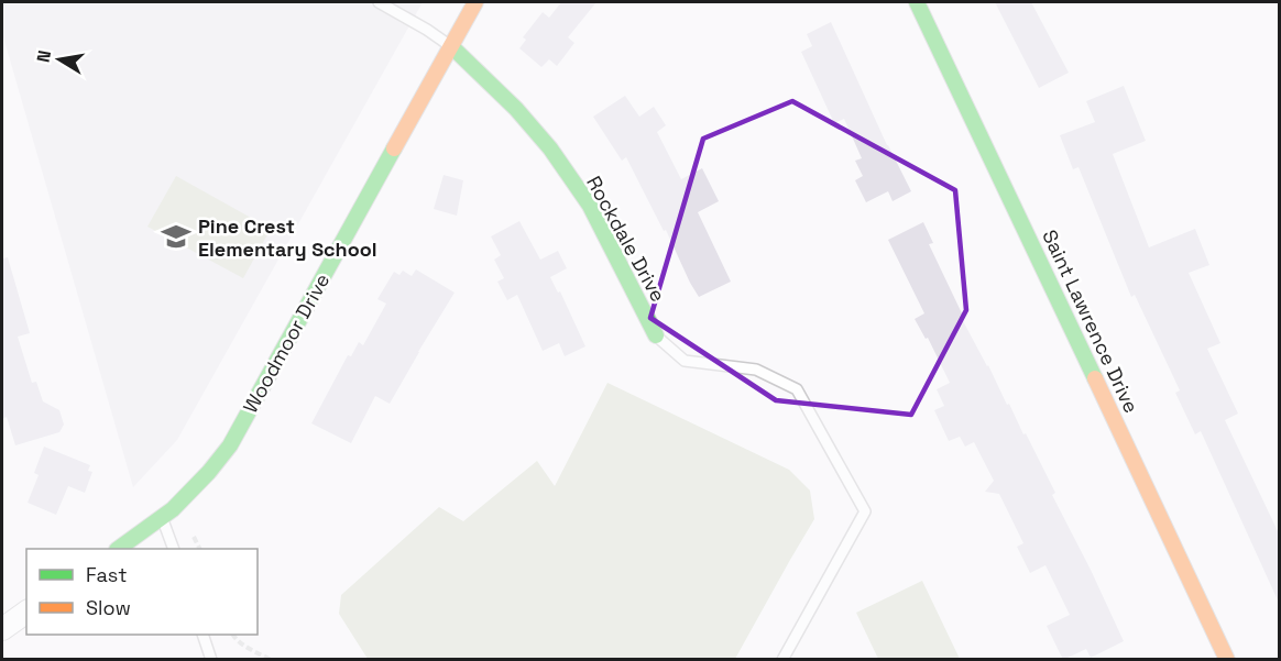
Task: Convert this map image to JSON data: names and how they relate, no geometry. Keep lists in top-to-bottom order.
{
  "streets": {
    "street": ["Rockdale Drive", "Saint Lawrence Drive", "Woodmoor Drive"]
  },
  "crossings": [
    ["Rockdale Drive", "Woodmoor Drive"]
  ],
  "places": {
    "school or university": ["Pine Crest Elementary School"]
  },
  "legend": ["Fast", "Slow"],
  "north": "left"
}
